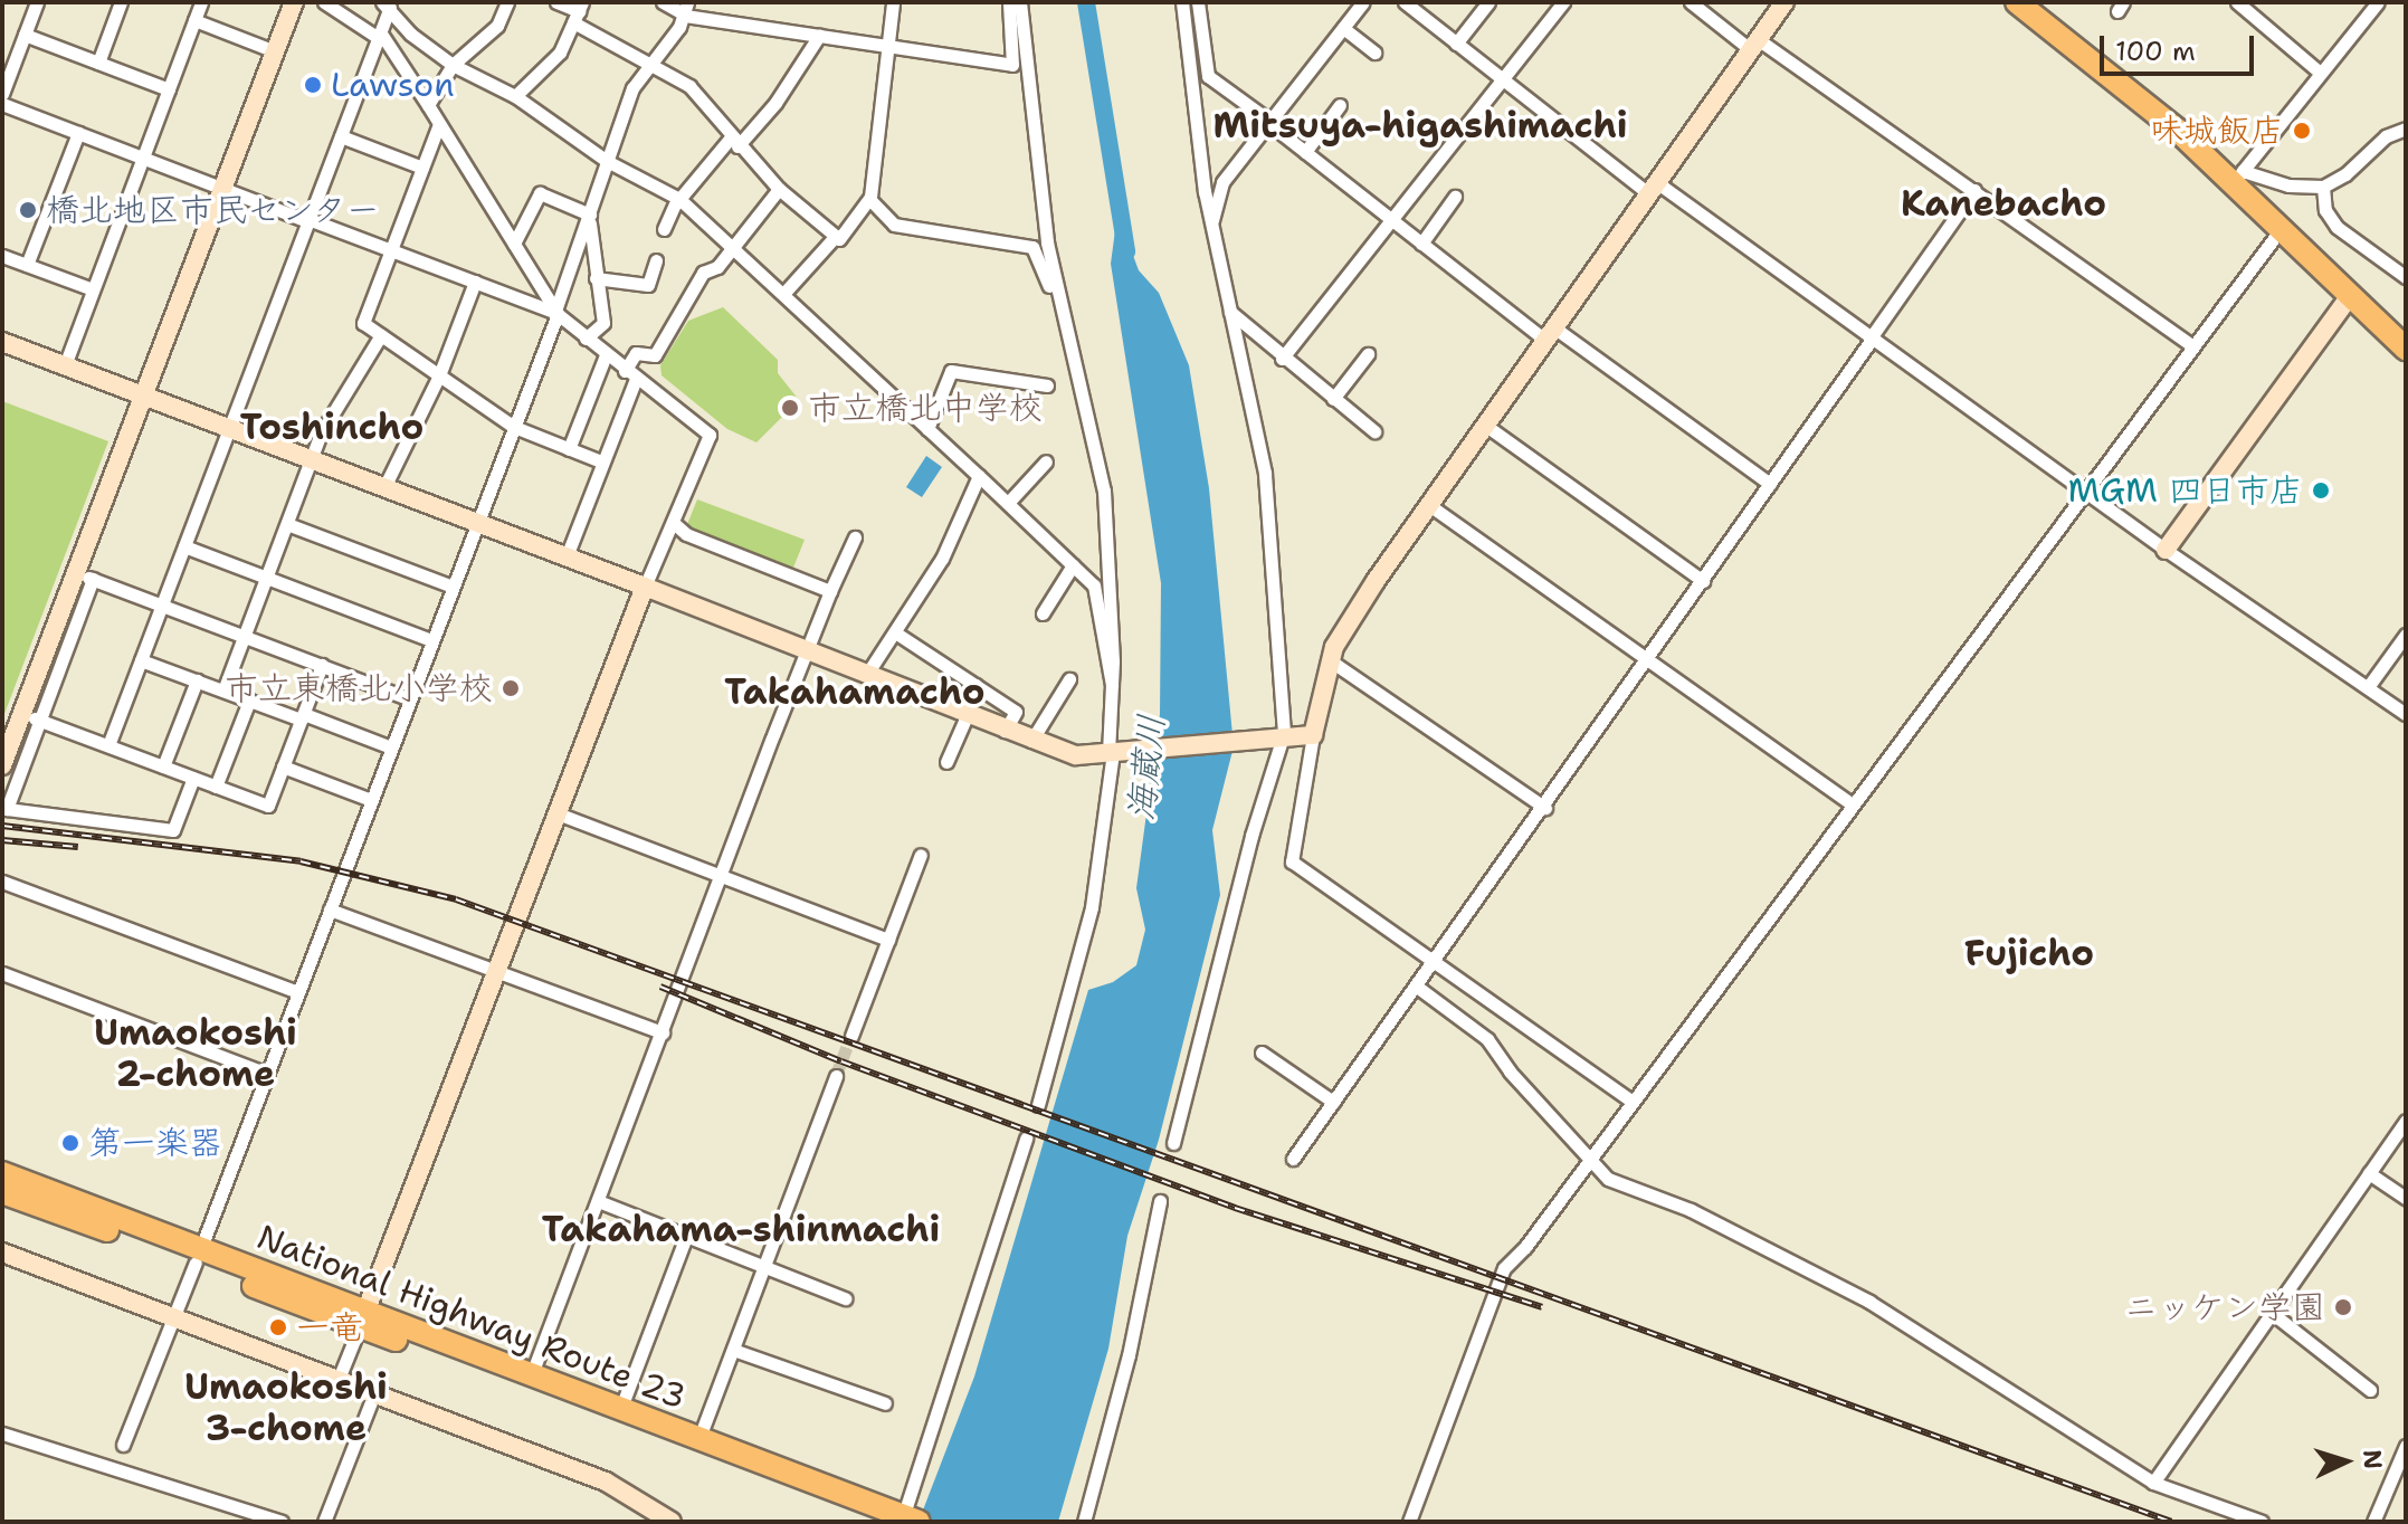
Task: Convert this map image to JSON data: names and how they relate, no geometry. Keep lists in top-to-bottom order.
{
  "streets": {
    "highway": ["National Highway Route 23"]
  },
  "districts": [
    "Mitsuya-higashimachi",
    "Kanebacho",
    "Toshincho",
    "Takahamacho",
    "Fujicho",
    "Umaokoshi 2-chome",
    "Takahama-shinmachi",
    "Umaokoshi 3-chome"
  ],
  "water": ["海蔵川"],
  "places": [
    "Lawson",
    "味城飯店",
    "橋北地区市民センター",
    "市立橋北中学校",
    "MGM 四日市店",
    "市立東橋北小学校",
    "第一楽器",
    "ニッケン学園",
    "一竜"
  ],
  "scale_bar": "100 m",
  "north": "right"
}
